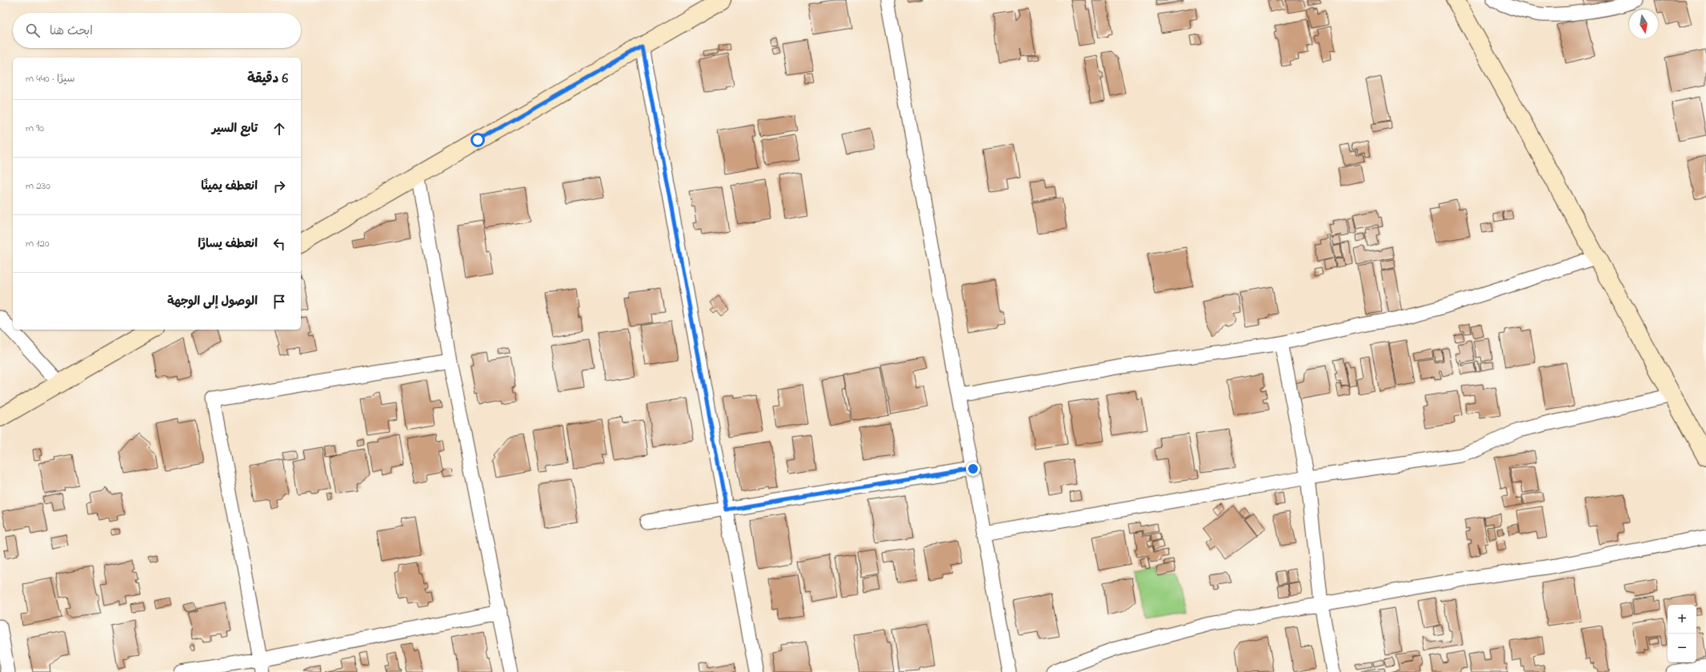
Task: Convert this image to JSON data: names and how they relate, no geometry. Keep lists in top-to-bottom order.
{
  "north": "bottom",
  "page": {
    "search": "ابحث هنا",
    "heading": ["6 دقيقة", "سيرًا · 440 m"],
    "list": [
      ["تابع السير", "90 m"],
      ["انعطف يمينًا", "230 m"],
      ["انعطف يسارًا", "120 m"],
      "الوصول إلى الوجهة"
    ],
    "map_buttons": ["+", "−"]
  }
}
